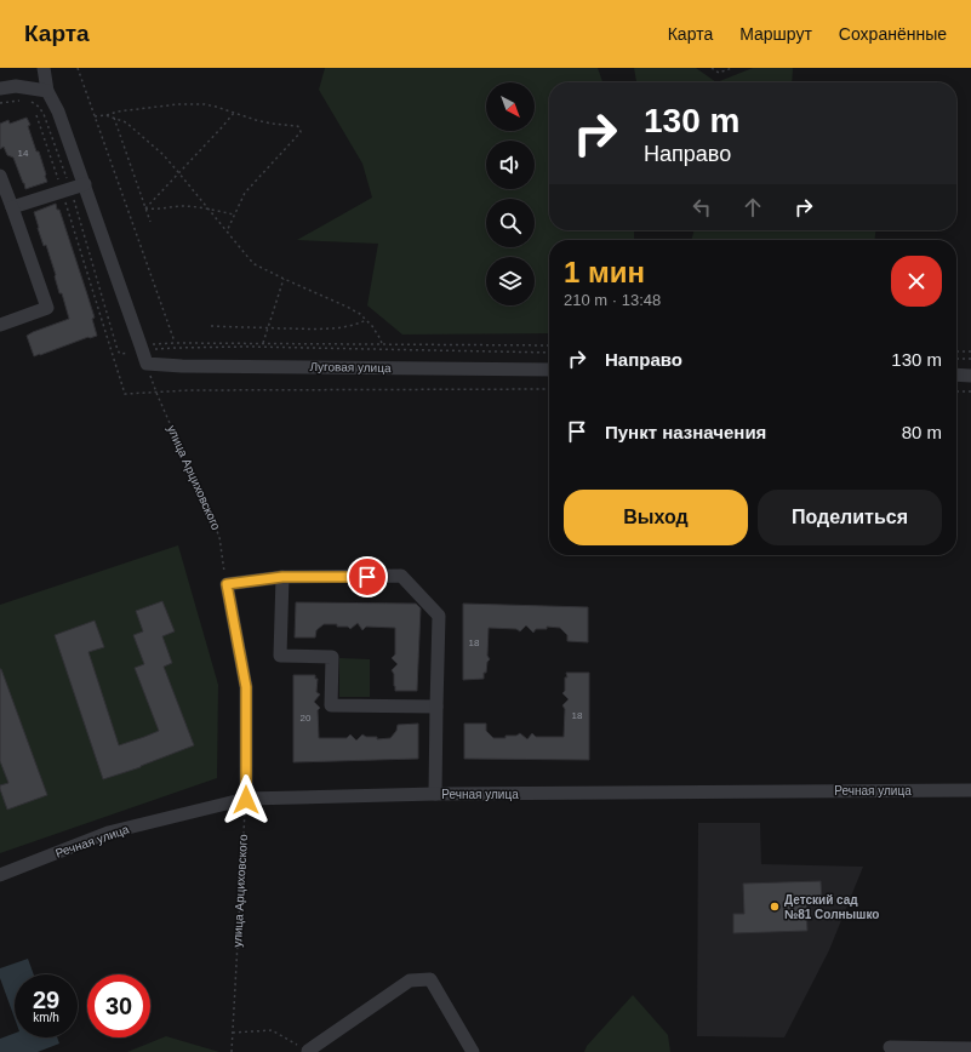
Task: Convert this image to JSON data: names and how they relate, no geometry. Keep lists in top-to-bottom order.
{
  "streets": {
    "street": ["Луговая улица", "Речная улица"],
    "path": ["улица Арциховского"]
  },
  "crossings": [
    ["Луговая улица", "улица Арциховского"],
    ["улица Арциховского", "Речная улица"]
  ],
  "places": ["Детский сад №81 Солнышко"],
  "house_numbers": [
    "14",
    "18",
    "18",
    "20"
  ],
  "north": "bottom right",
  "page": {
    "header": "Карта",
    "nav": ["Карта", "Маршрут", "Сохранённые"],
    "turn": ["130 m", "Направо"],
    "heading": ["1 мин", "210 m · 13:48"],
    "list": [
      {
        "name": "Направо",
        "value": "130 m"
      },
      {
        "name": "Пункт назначения",
        "value": "80 m"
      }
    ],
    "buttons": ["Выход", "Поделиться"],
    "speed": "29 km/h",
    "limit": "30"
  }
}
